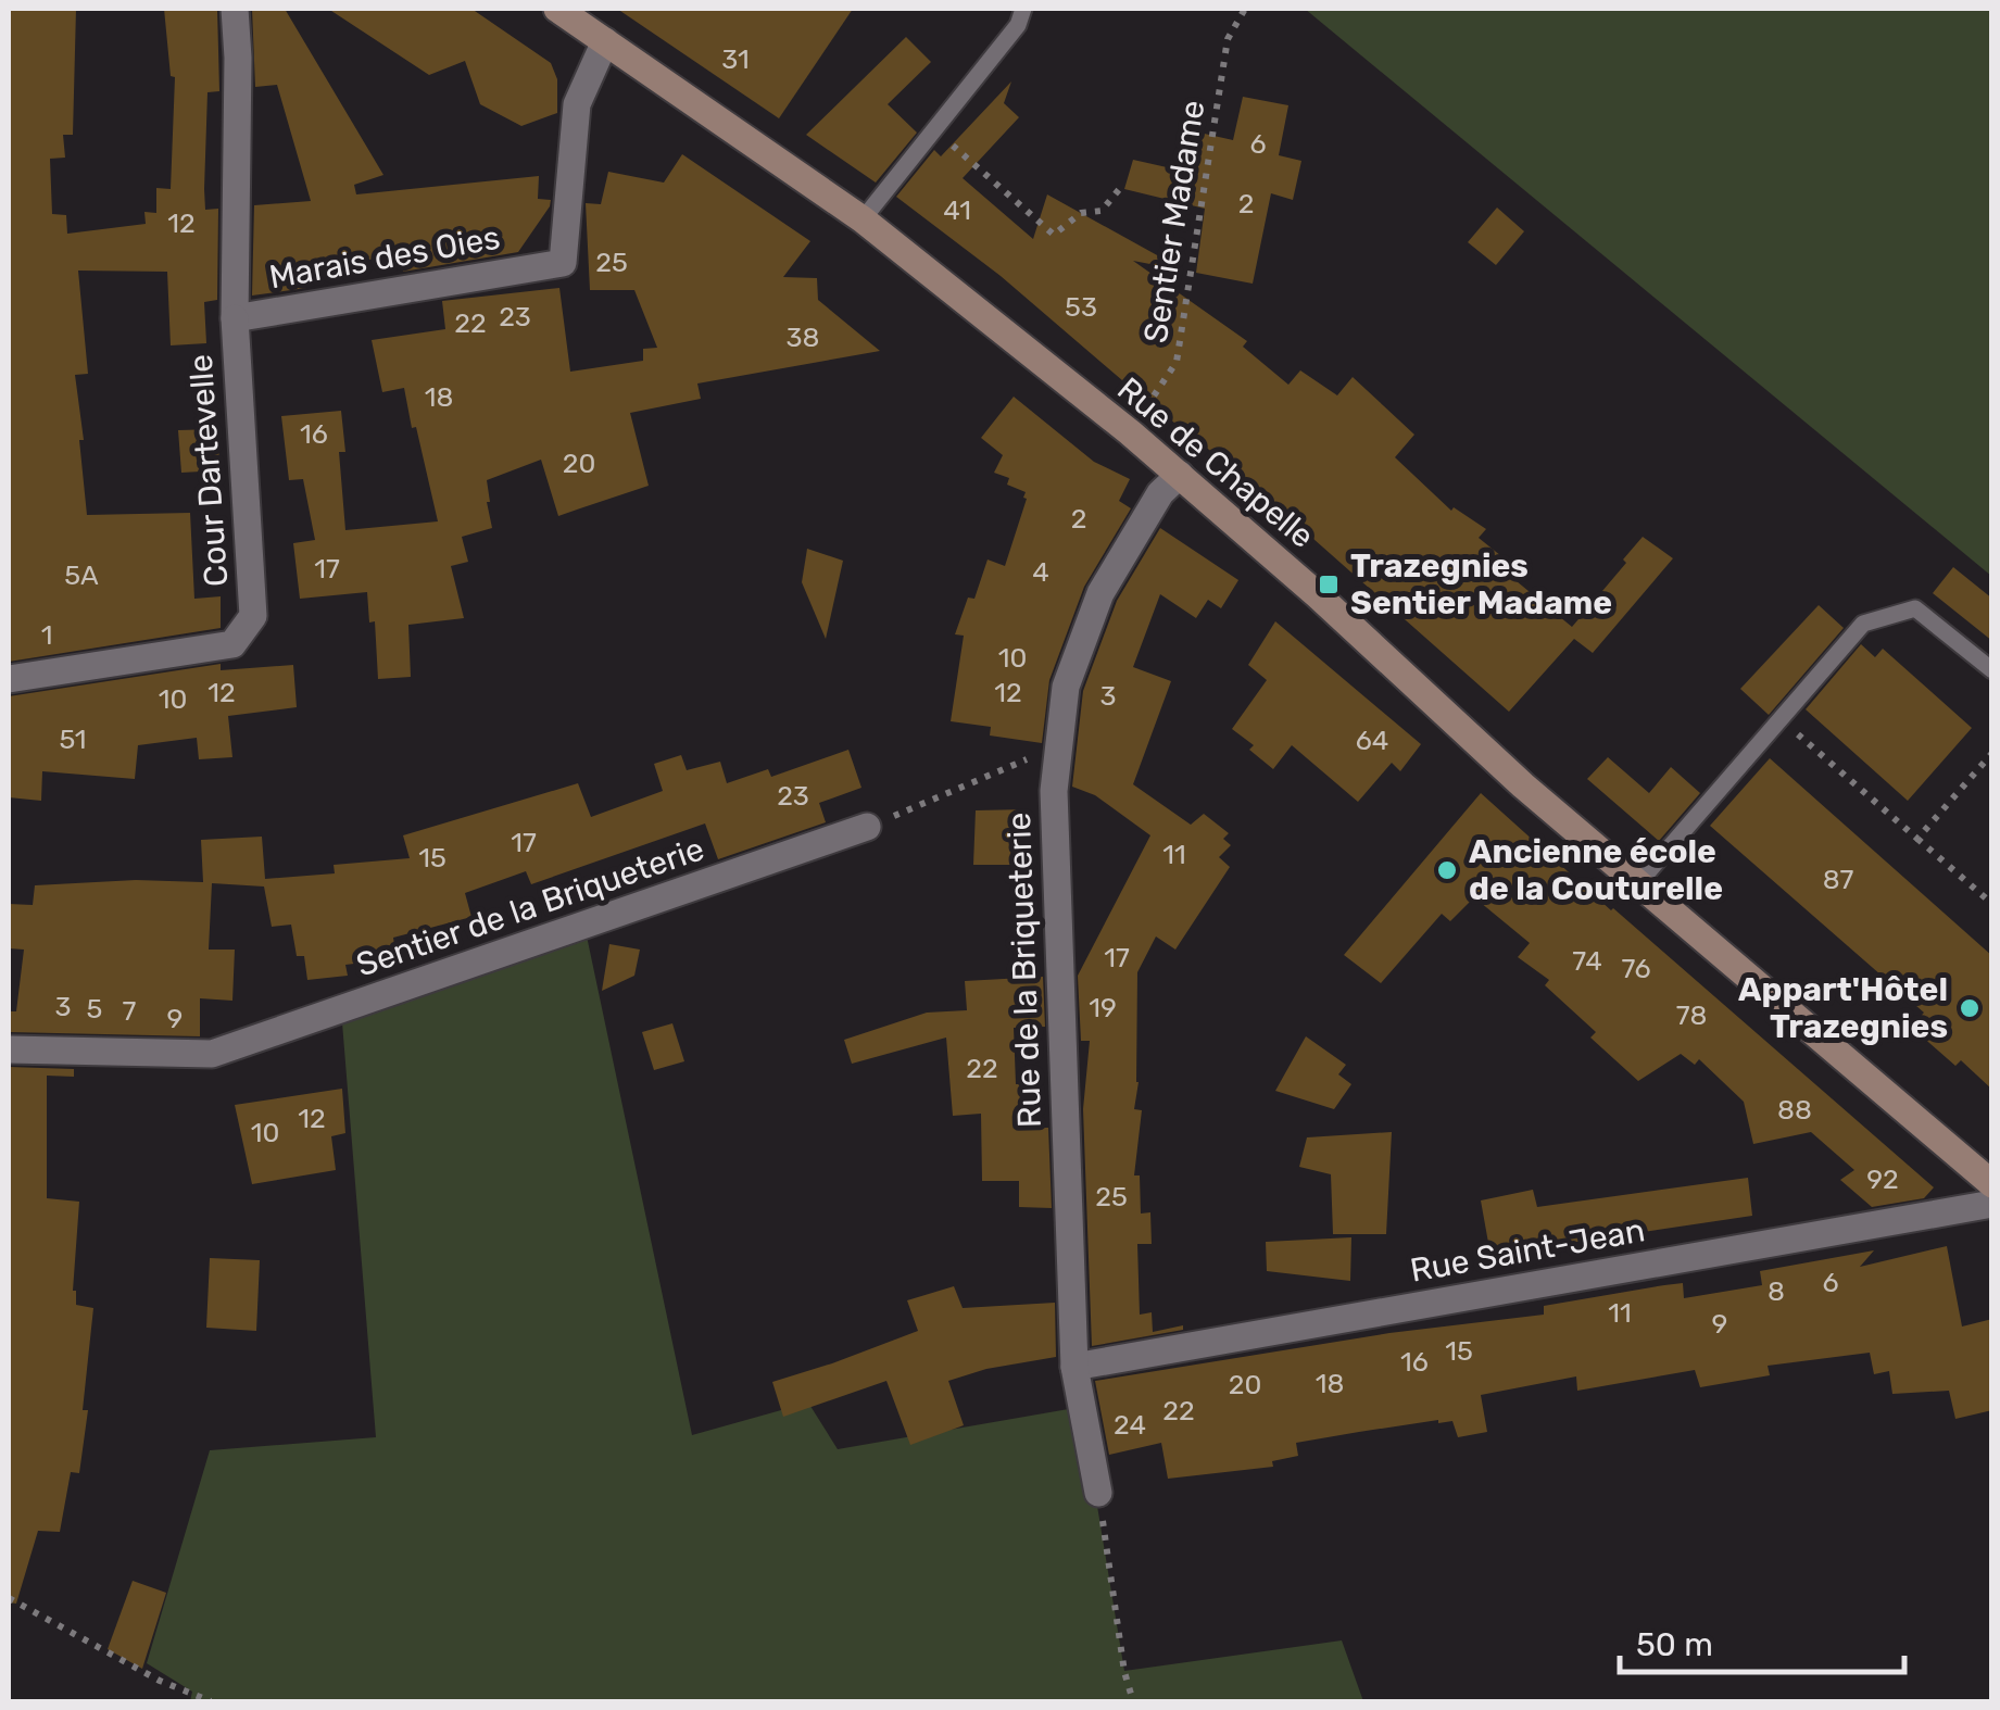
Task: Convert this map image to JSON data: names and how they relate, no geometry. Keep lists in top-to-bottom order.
{
  "streets": {
    "main road": ["Rue de Chapelle"],
    "street": [
      "Marais des Oies",
      "Cour Dartevelle",
      "Sentier de la Briqueterie",
      "Rue de la Briqueterie",
      "Rue Saint-Jean"
    ],
    "path": ["Sentier Madame"]
  },
  "crossings": [
    ["Sentier Madame", "Rue de Chapelle"],
    ["Marais des Oies", "Rue de Chapelle"],
    ["Marais des Oies", "Cour Dartevelle"],
    ["Rue de Chapelle", "Rue de la Briqueterie"],
    ["Rue de la Briqueterie", "Rue Saint-Jean"]
  ],
  "places": {
    "transit": ["Trazegnies Sentier Madame"],
    "other": ["Ancienne école de la Couturelle", "Appart'Hôtel Trazegnies"]
  },
  "house_numbers": [
    "31",
    "6",
    "2",
    "41",
    "12",
    "25",
    "53",
    "23",
    "22",
    "38",
    "18",
    "16",
    "20",
    "2",
    "17",
    "4",
    "5A",
    "1",
    "10",
    "12",
    "12",
    "3",
    "10",
    "51",
    "64",
    "23",
    "17",
    "11",
    "15",
    "87",
    "17",
    "74",
    "76",
    "3",
    "19",
    "5",
    "7",
    "78",
    "9",
    "22",
    "88",
    "12",
    "10",
    "92",
    "25",
    "6",
    "8",
    "11",
    "9",
    "15",
    "16",
    "18",
    "20",
    "22",
    "24"
  ],
  "scale_bar": "50 m"
}
